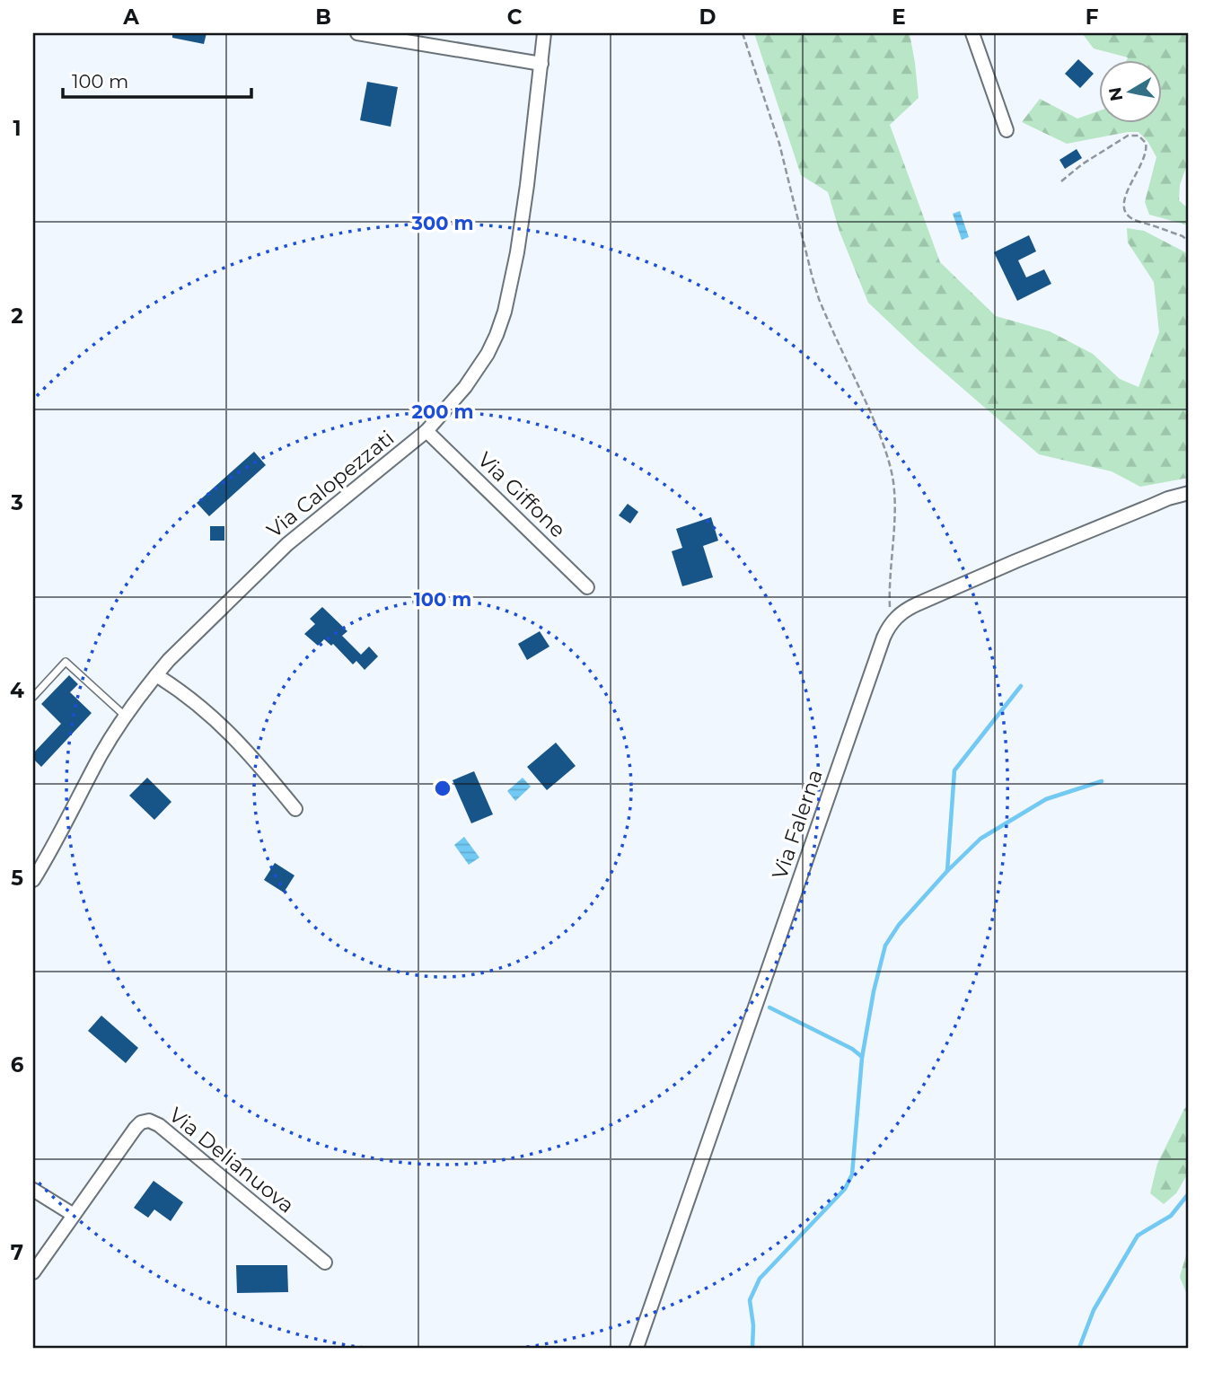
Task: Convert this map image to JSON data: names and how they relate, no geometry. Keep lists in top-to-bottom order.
{
  "streets": {
    "street": [
      "Via Calopezzati",
      "Via Giffone",
      "Via Falerna",
      "Via Delianuova"
    ]
  },
  "crossings": [
    ["Via Calopezzati", "Via Giffone"]
  ],
  "scale_bar": "100 m",
  "north": "left",
  "grid": {
    "columns": [
      "A",
      "B",
      "C",
      "D",
      "E",
      "F"
    ],
    "rows": [
      "1",
      "2",
      "3",
      "4",
      "5",
      "6",
      "7"
    ]
  },
  "rings": ["300 m", "200 m", "100 m"]
}
